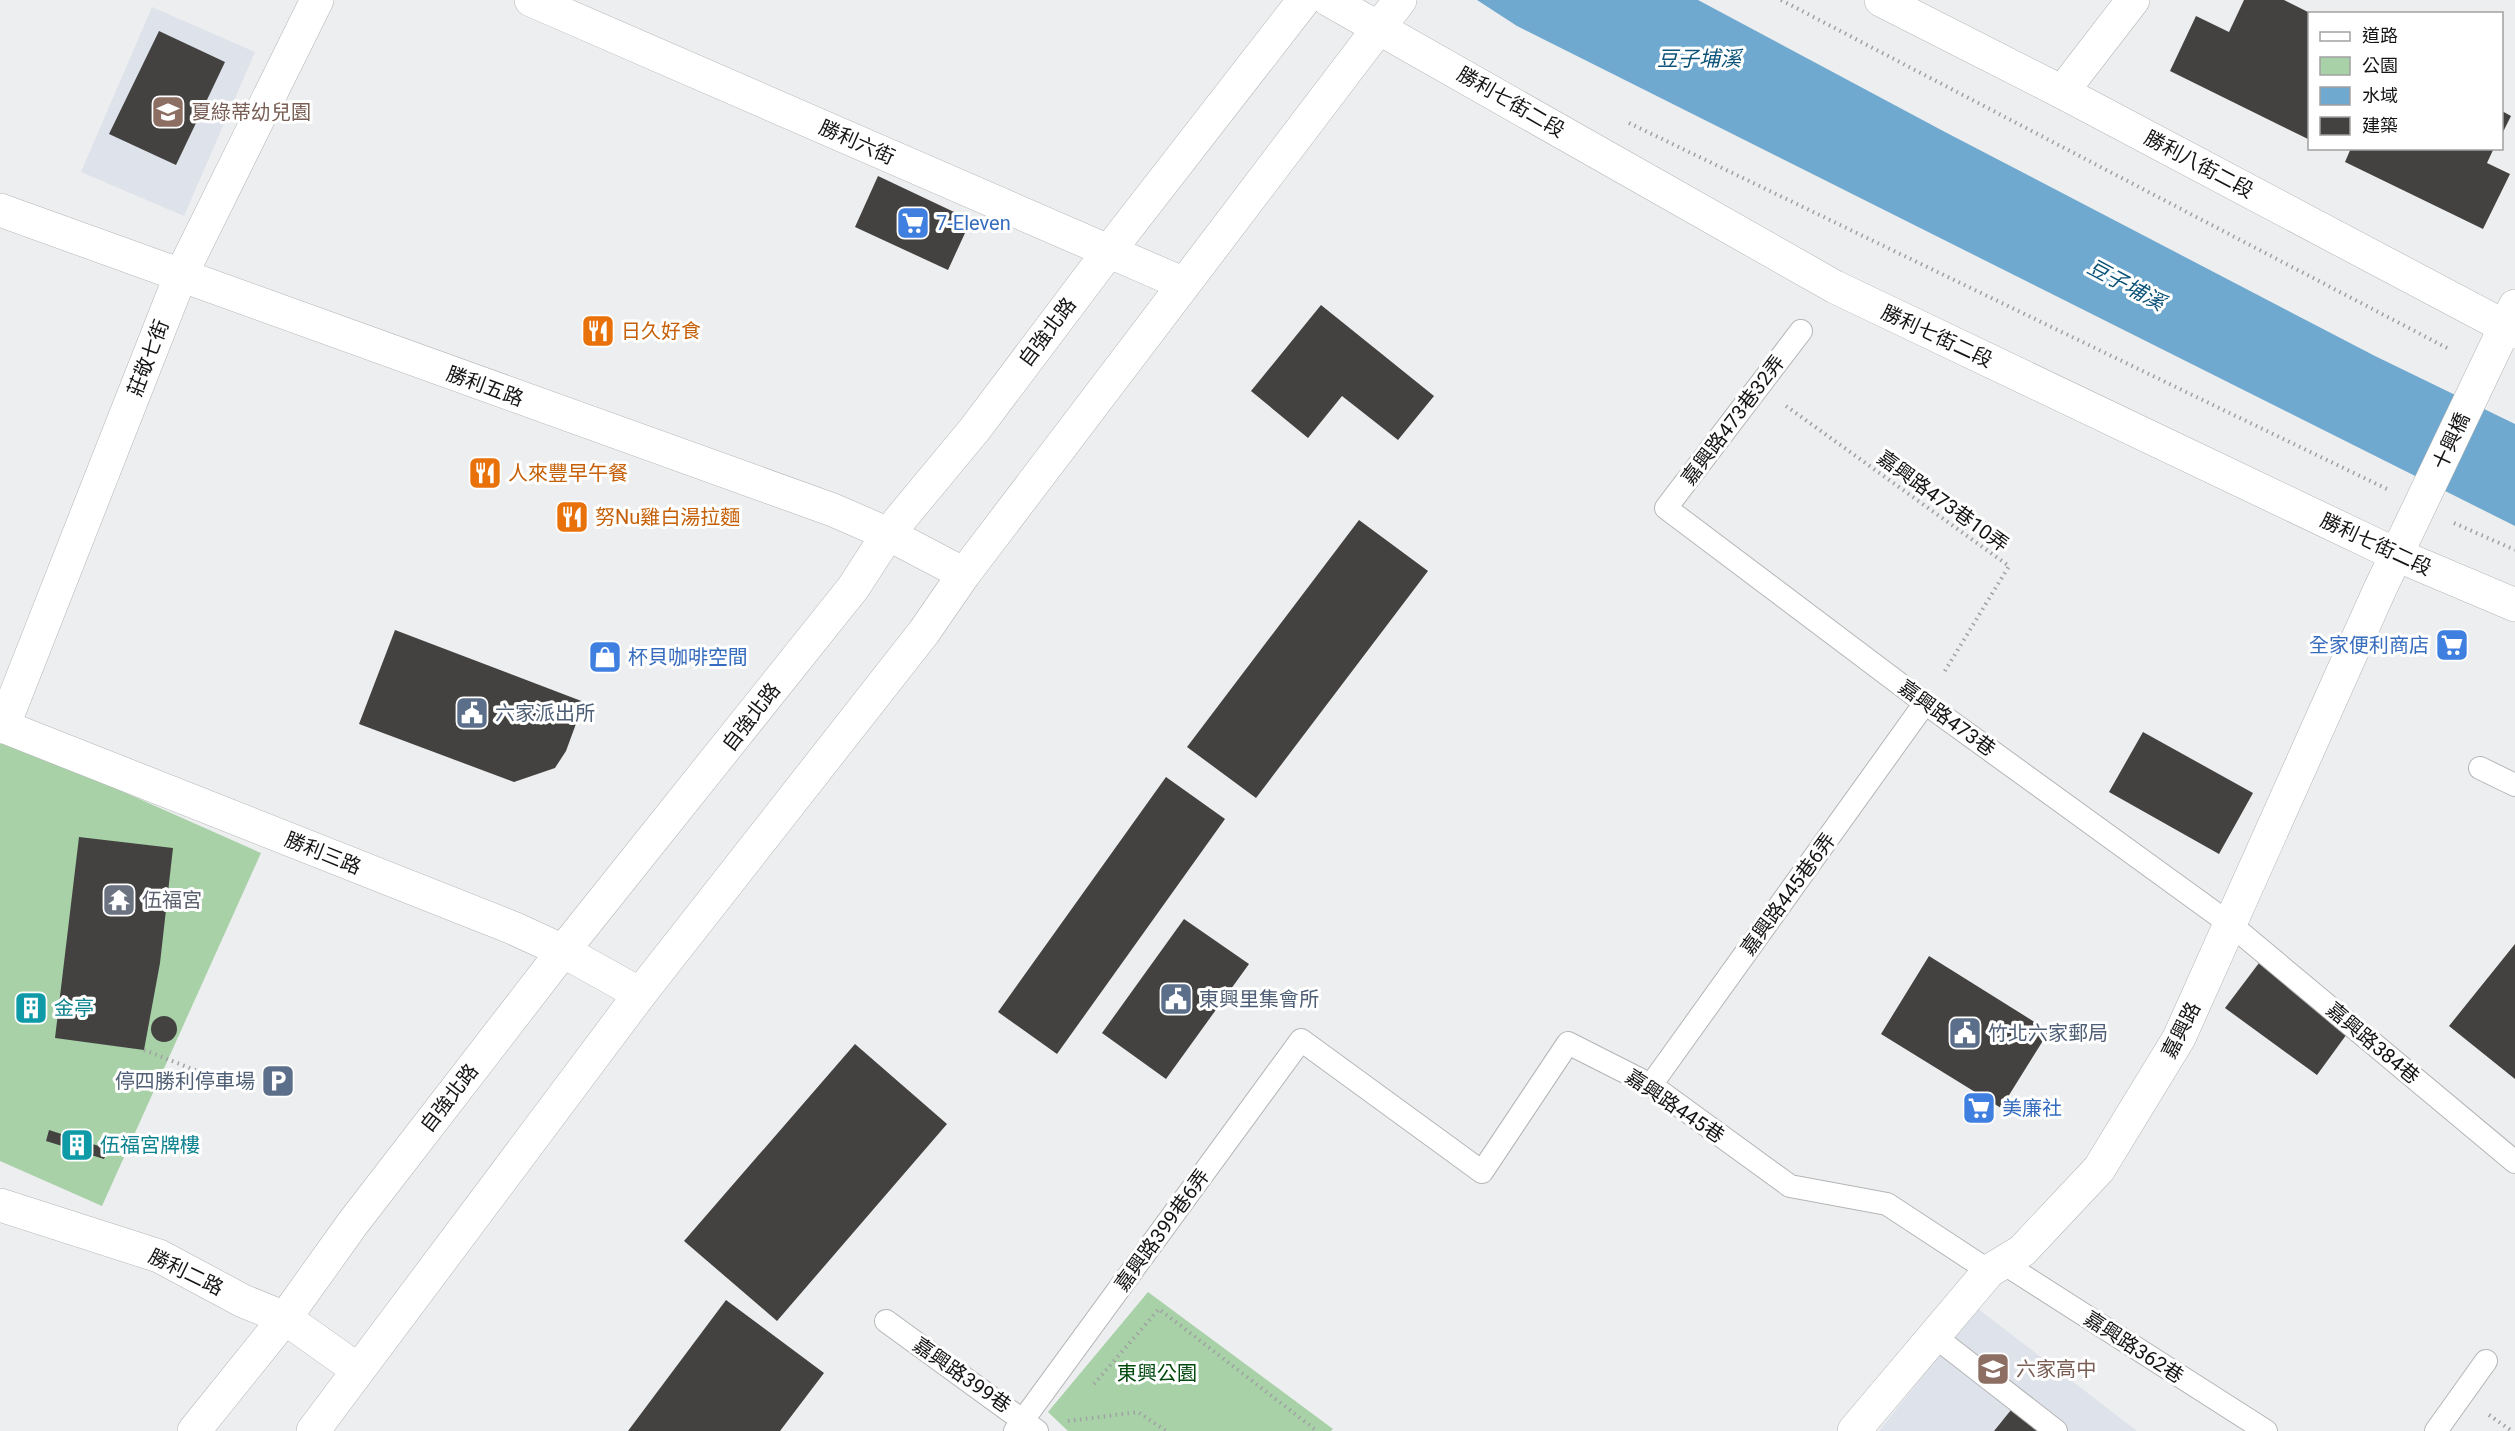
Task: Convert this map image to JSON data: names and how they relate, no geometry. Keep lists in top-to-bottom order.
{
  "streets": {
    "street": [
      "勝利七街二段",
      "勝利六街",
      "勝利八街二段",
      "自強北路",
      "莊敬七街",
      "勝利五路",
      "十興橋",
      "勝利三路",
      "嘉興路",
      "勝利二路"
    ],
    "lane": [
      "嘉興路473巷32弄",
      "嘉興路473巷",
      "嘉興路445巷6弄",
      "嘉興路384巷",
      "嘉興路445巷",
      "嘉興路399巷6弄",
      "嘉興路362巷",
      "嘉興路399巷"
    ],
    "path": ["嘉興路473巷10弄"]
  },
  "crossings": [
    ["勝利七街二段", "十興橋"],
    ["勝利七街二段", "嘉興路"],
    ["勝利六街", "自強北路"],
    ["勝利八街二段", "十興橋"],
    ["自強北路", "勝利五路"],
    ["自強北路", "勝利三路"],
    ["自強北路", "勝利二路"],
    ["莊敬七街", "勝利五路"],
    ["莊敬七街", "勝利三路"],
    ["嘉興路473巷32弄", "嘉興路473巷10弄"],
    ["嘉興路473巷32弄", "嘉興路473巷"],
    ["十興橋", "嘉興路"],
    ["嘉興路473巷10弄", "嘉興路473巷"],
    ["嘉興路473巷10弄", "嘉興路445巷6弄"],
    ["嘉興路473巷", "嘉興路445巷6弄"],
    ["嘉興路473巷", "嘉興路"],
    ["嘉興路473巷", "嘉興路384巷"],
    ["嘉興路445巷6弄", "嘉興路445巷"],
    ["嘉興路", "嘉興路384巷"],
    ["嘉興路", "嘉興路445巷"],
    ["嘉興路", "嘉興路362巷"],
    ["嘉興路445巷", "嘉興路399巷6弄"],
    ["嘉興路445巷", "嘉興路362巷"],
    ["嘉興路399巷6弄", "嘉興路399巷"]
  ],
  "water": ["豆子埔溪"],
  "parks": ["東興公園"],
  "places": {
    "school or university": ["夏綠蒂幼兒園", "六家高中"],
    "supermarket": ["7-Eleven", "全家便利商店", "美廉社"],
    "restaurant": ["日久好食", "人來豐早午餐", "努Nu雞白湯拉麵"],
    "shop": ["杯貝咖啡空間"],
    "public building": ["六家派出所", "東興里集會所", "竹北六家郵局"],
    "temple": ["伍福宮"],
    "building": ["金亭", "伍福宮牌樓"],
    "parking": ["停四勝利停車場"]
  },
  "legend": [
    "道路",
    "公園",
    "水域",
    "建築"
  ]
}
